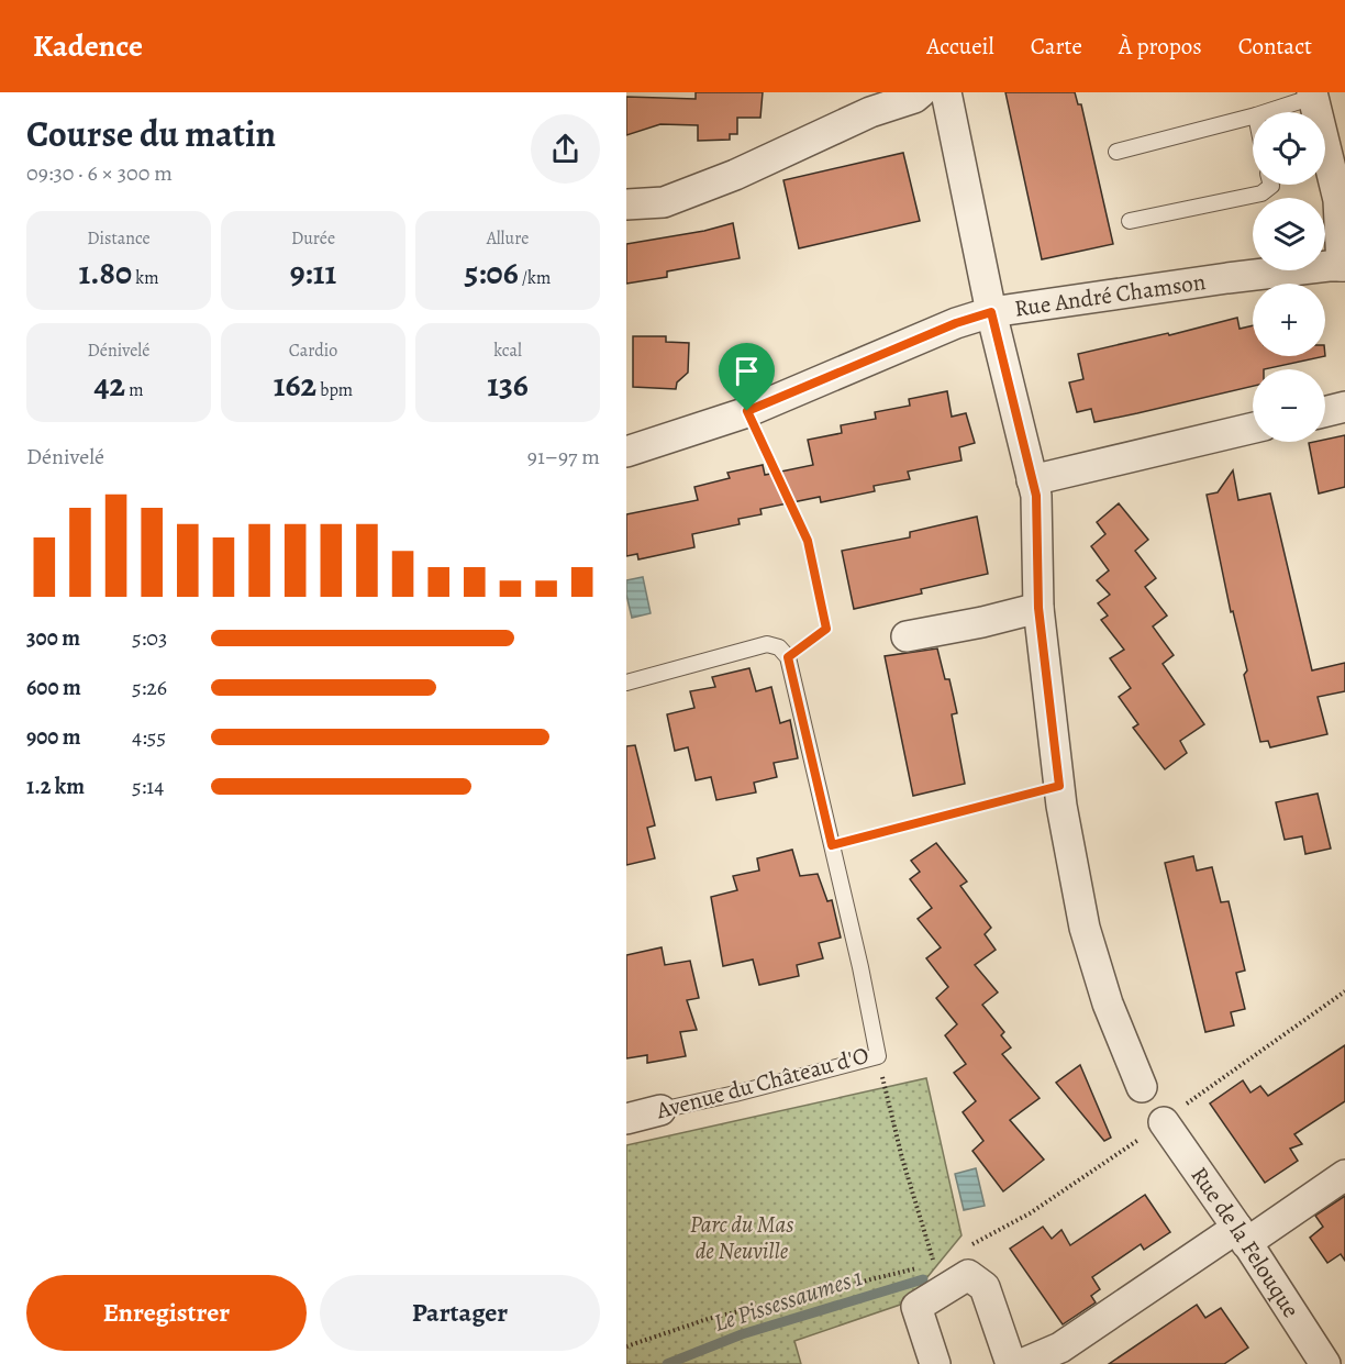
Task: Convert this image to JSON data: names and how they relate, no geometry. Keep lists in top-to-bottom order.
{
  "streets": {
    "street": ["Rue André Chamson", "Avenue du Château d'O", "Rue de la Felouque"]
  },
  "water": ["Le Pissessaumes 1"],
  "parks": ["Parc du Mas de Neuville"],
  "page": {
    "header": "Kadence",
    "nav": [
      "Accueil",
      "Carte",
      "À propos",
      "Contact"
    ],
    "heading": ["Course du matin", "09:30 · 6 × 300 m"],
    "map_buttons": ["+", "−"],
    "stats": [
      ["Distance", "1.80 km"],
      ["Durée", "9:11"],
      ["Allure", "5:06 /km"],
      ["Dénivelé", "42 m"],
      ["Cardio", "162 bpm"],
      ["kcal", "136"]
    ],
    "chart": ["Dénivelé", "91–97 m"],
    "list": [
      {
        "name": "300 m",
        "note": "5:03"
      },
      {
        "name": "600 m",
        "note": "5:26"
      },
      {
        "name": "900 m",
        "note": "4:55"
      },
      {
        "name": "1.2 km",
        "note": "5:14"
      }
    ],
    "buttons": ["Enregistrer", "Partager"]
  }
}
